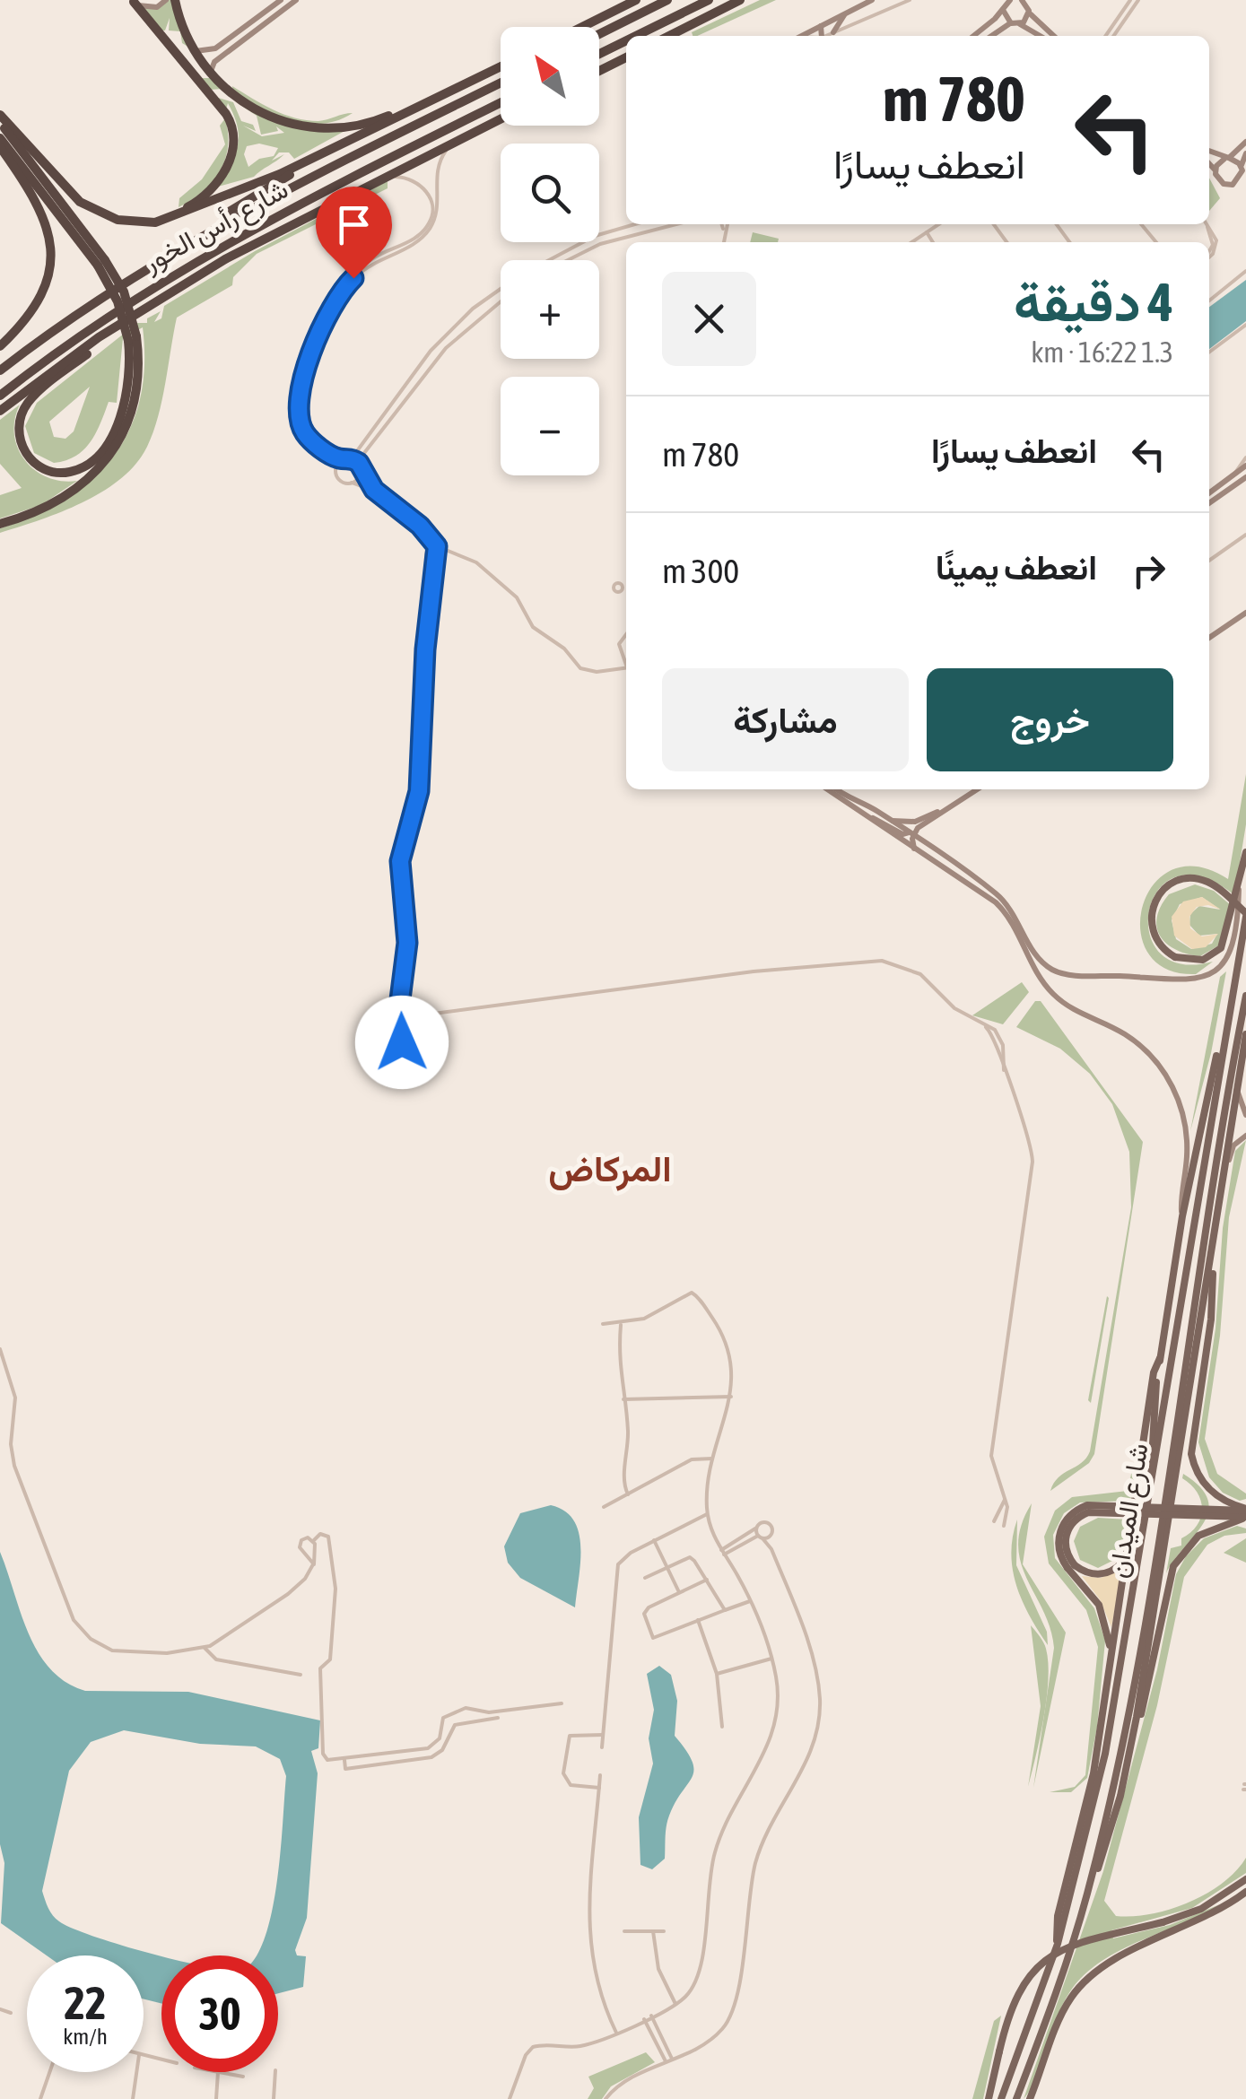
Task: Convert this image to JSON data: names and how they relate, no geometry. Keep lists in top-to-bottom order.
{
  "streets": {
    "highway": ["شارع رأس الخور"],
    "main road": ["شارع الميدان"]
  },
  "districts": ["المركاض"],
  "north": "top left",
  "page": {
    "map_buttons": ["+", "−"],
    "turn": ["780 m", "انعطف يسارًا"],
    "heading": ["4 دقيقة", "1.3 km · 16:22"],
    "list": [
      {
        "name": "انعطف يسارًا",
        "value": "780 m"
      },
      {
        "name": "انعطف يمينًا",
        "value": "300 m"
      }
    ],
    "buttons": ["خروج", "مشاركة"],
    "speed": "22 km/h",
    "limit": "30"
  }
}
